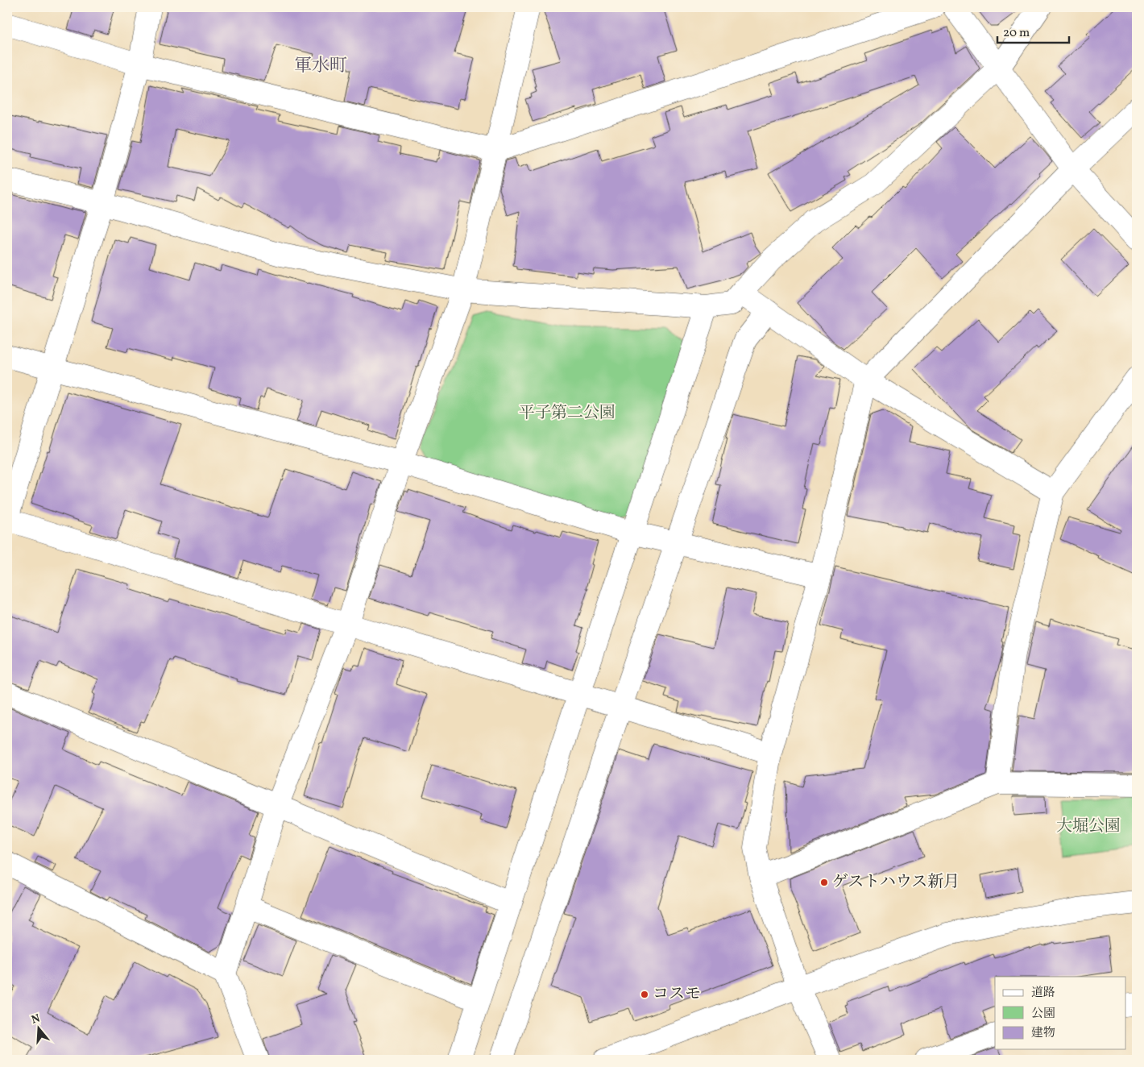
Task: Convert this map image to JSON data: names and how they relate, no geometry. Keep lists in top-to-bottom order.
{
  "districts": ["軍水町"],
  "parks": ["平子第二公園", "大堀公園"],
  "places": ["ゲストハウス新月", "コスモ"],
  "legend": ["道路", "公園", "建物"],
  "scale_bar": "20 m",
  "north": "top"
}
